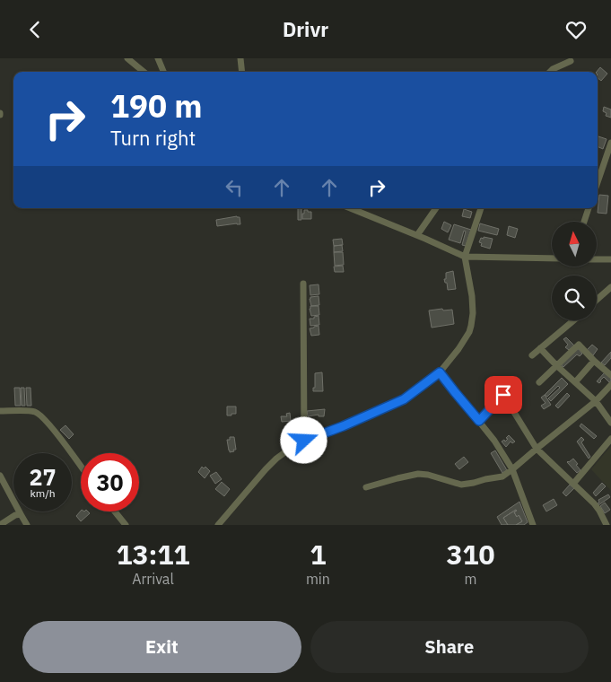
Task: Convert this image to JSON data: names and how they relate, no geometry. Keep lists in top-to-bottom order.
{
  "north": "top",
  "page": {
    "header": "Drivr",
    "turn": ["190 m", "Turn right"],
    "speed": "27 km/h",
    "limit": "30",
    "eta": [
      "13:11",
      "Arrival",
      "1",
      "min",
      "310",
      "m"
    ],
    "buttons": ["Exit", "Share"]
  }
}
